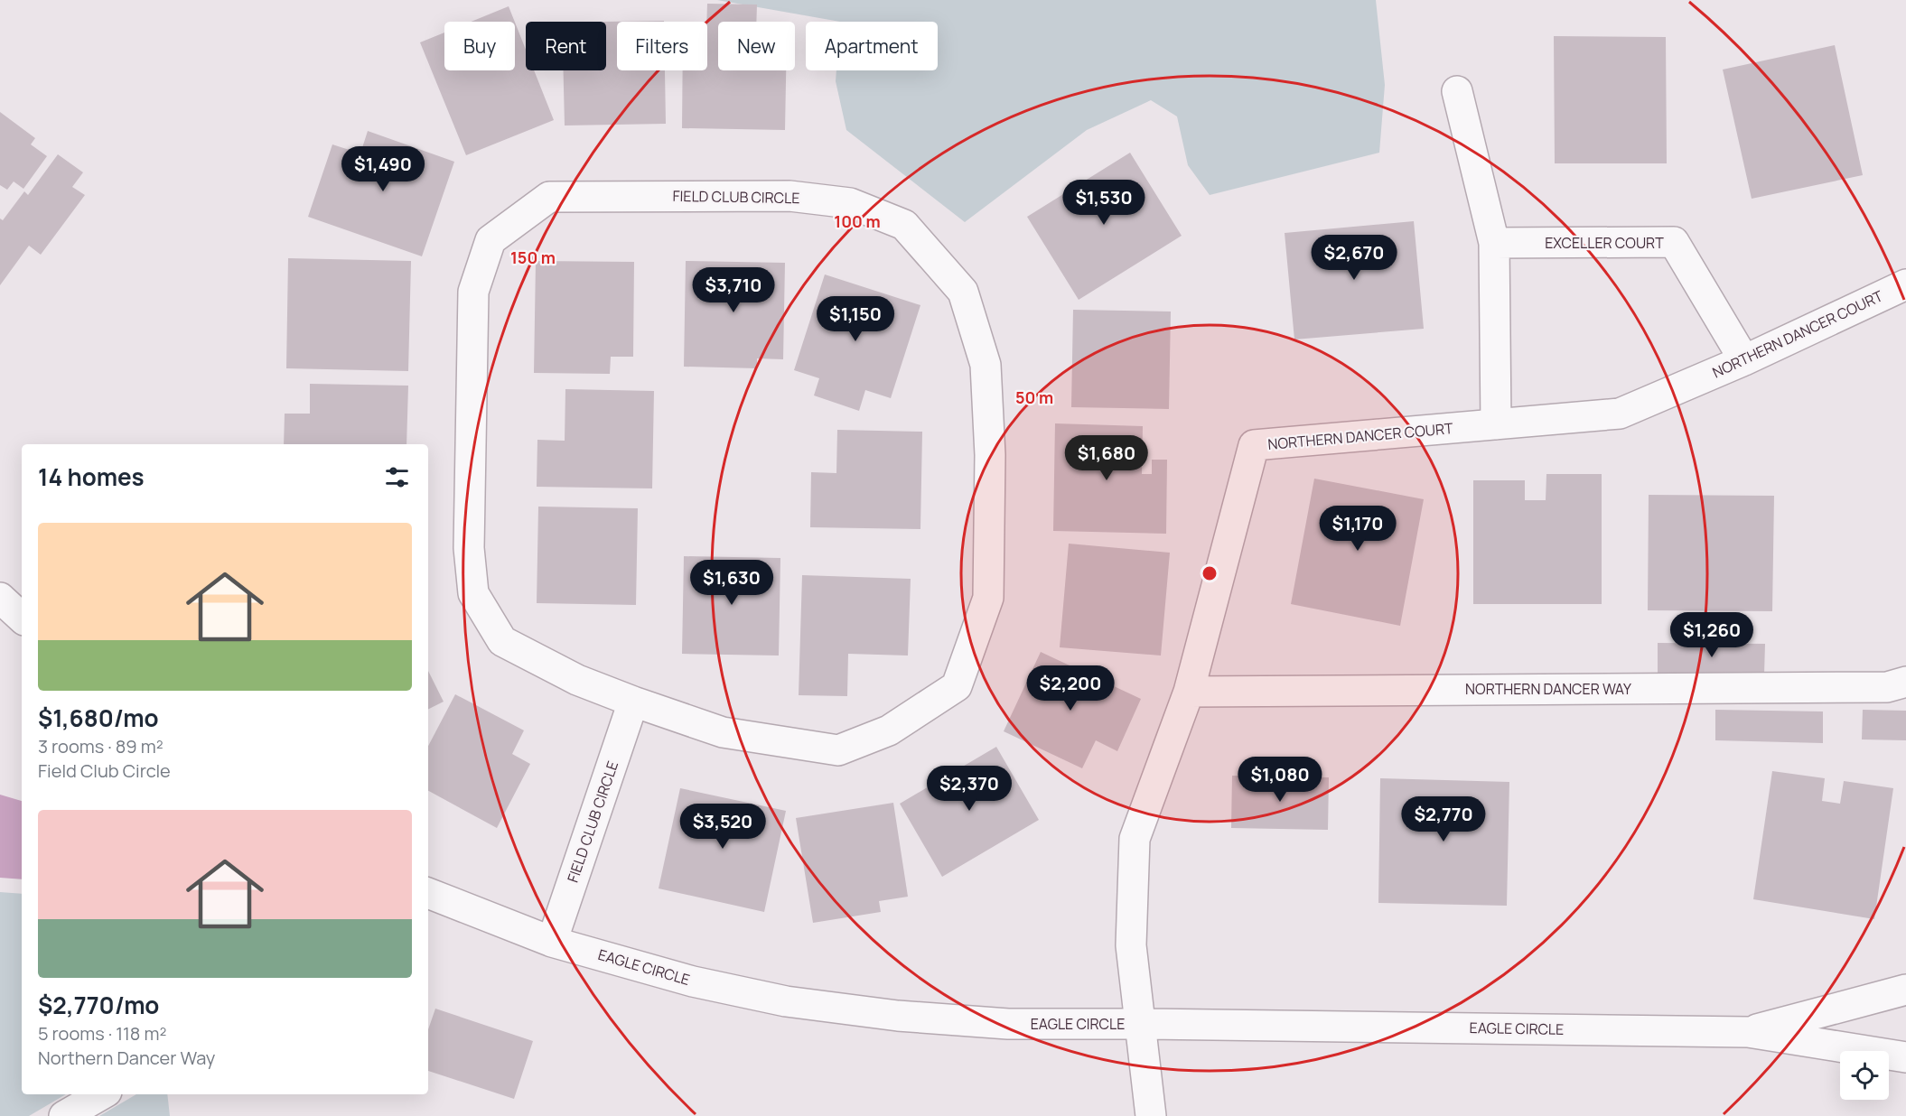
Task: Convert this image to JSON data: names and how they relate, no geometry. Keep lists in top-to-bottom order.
{
  "streets": {
    "street": [
      "FIELD CLUB CIRCLE",
      "EXCELLER COURT",
      "NORTHERN DANCER COURT",
      "NORTHERN DANCER WAY",
      "EAGLE CIRCLE"
    ]
  },
  "crossings": [
    ["FIELD CLUB CIRCLE", "EAGLE CIRCLE"],
    ["EXCELLER COURT", "NORTHERN DANCER COURT"],
    ["NORTHERN DANCER COURT", "NORTHERN DANCER WAY"],
    ["NORTHERN DANCER COURT", "EAGLE CIRCLE"]
  ],
  "page": {
    "chip": [
      "Buy",
      "Rent",
      "Filters",
      "New",
      "Apartment"
    ],
    "price": [
      "$1,490",
      "$1,530",
      "$2,670",
      "$3,710",
      "$1,150",
      "$1,680",
      "$1,170",
      "$1,630",
      "$1,260",
      "$2,200",
      "$1,080",
      "$2,370",
      "$2,770",
      "$3,520"
    ],
    "heading": "14 homes",
    "list": [
      {
        "name": "$1,680/mo",
        "note": "3 rooms · 89 m² · Field Club Circle"
      },
      {
        "name": "$2,770/mo",
        "note": "5 rooms · 118 m² · Northern Dancer Way"
      }
    ]
  },
  "rings": ["100 m", "150 m", "50 m"]
}
